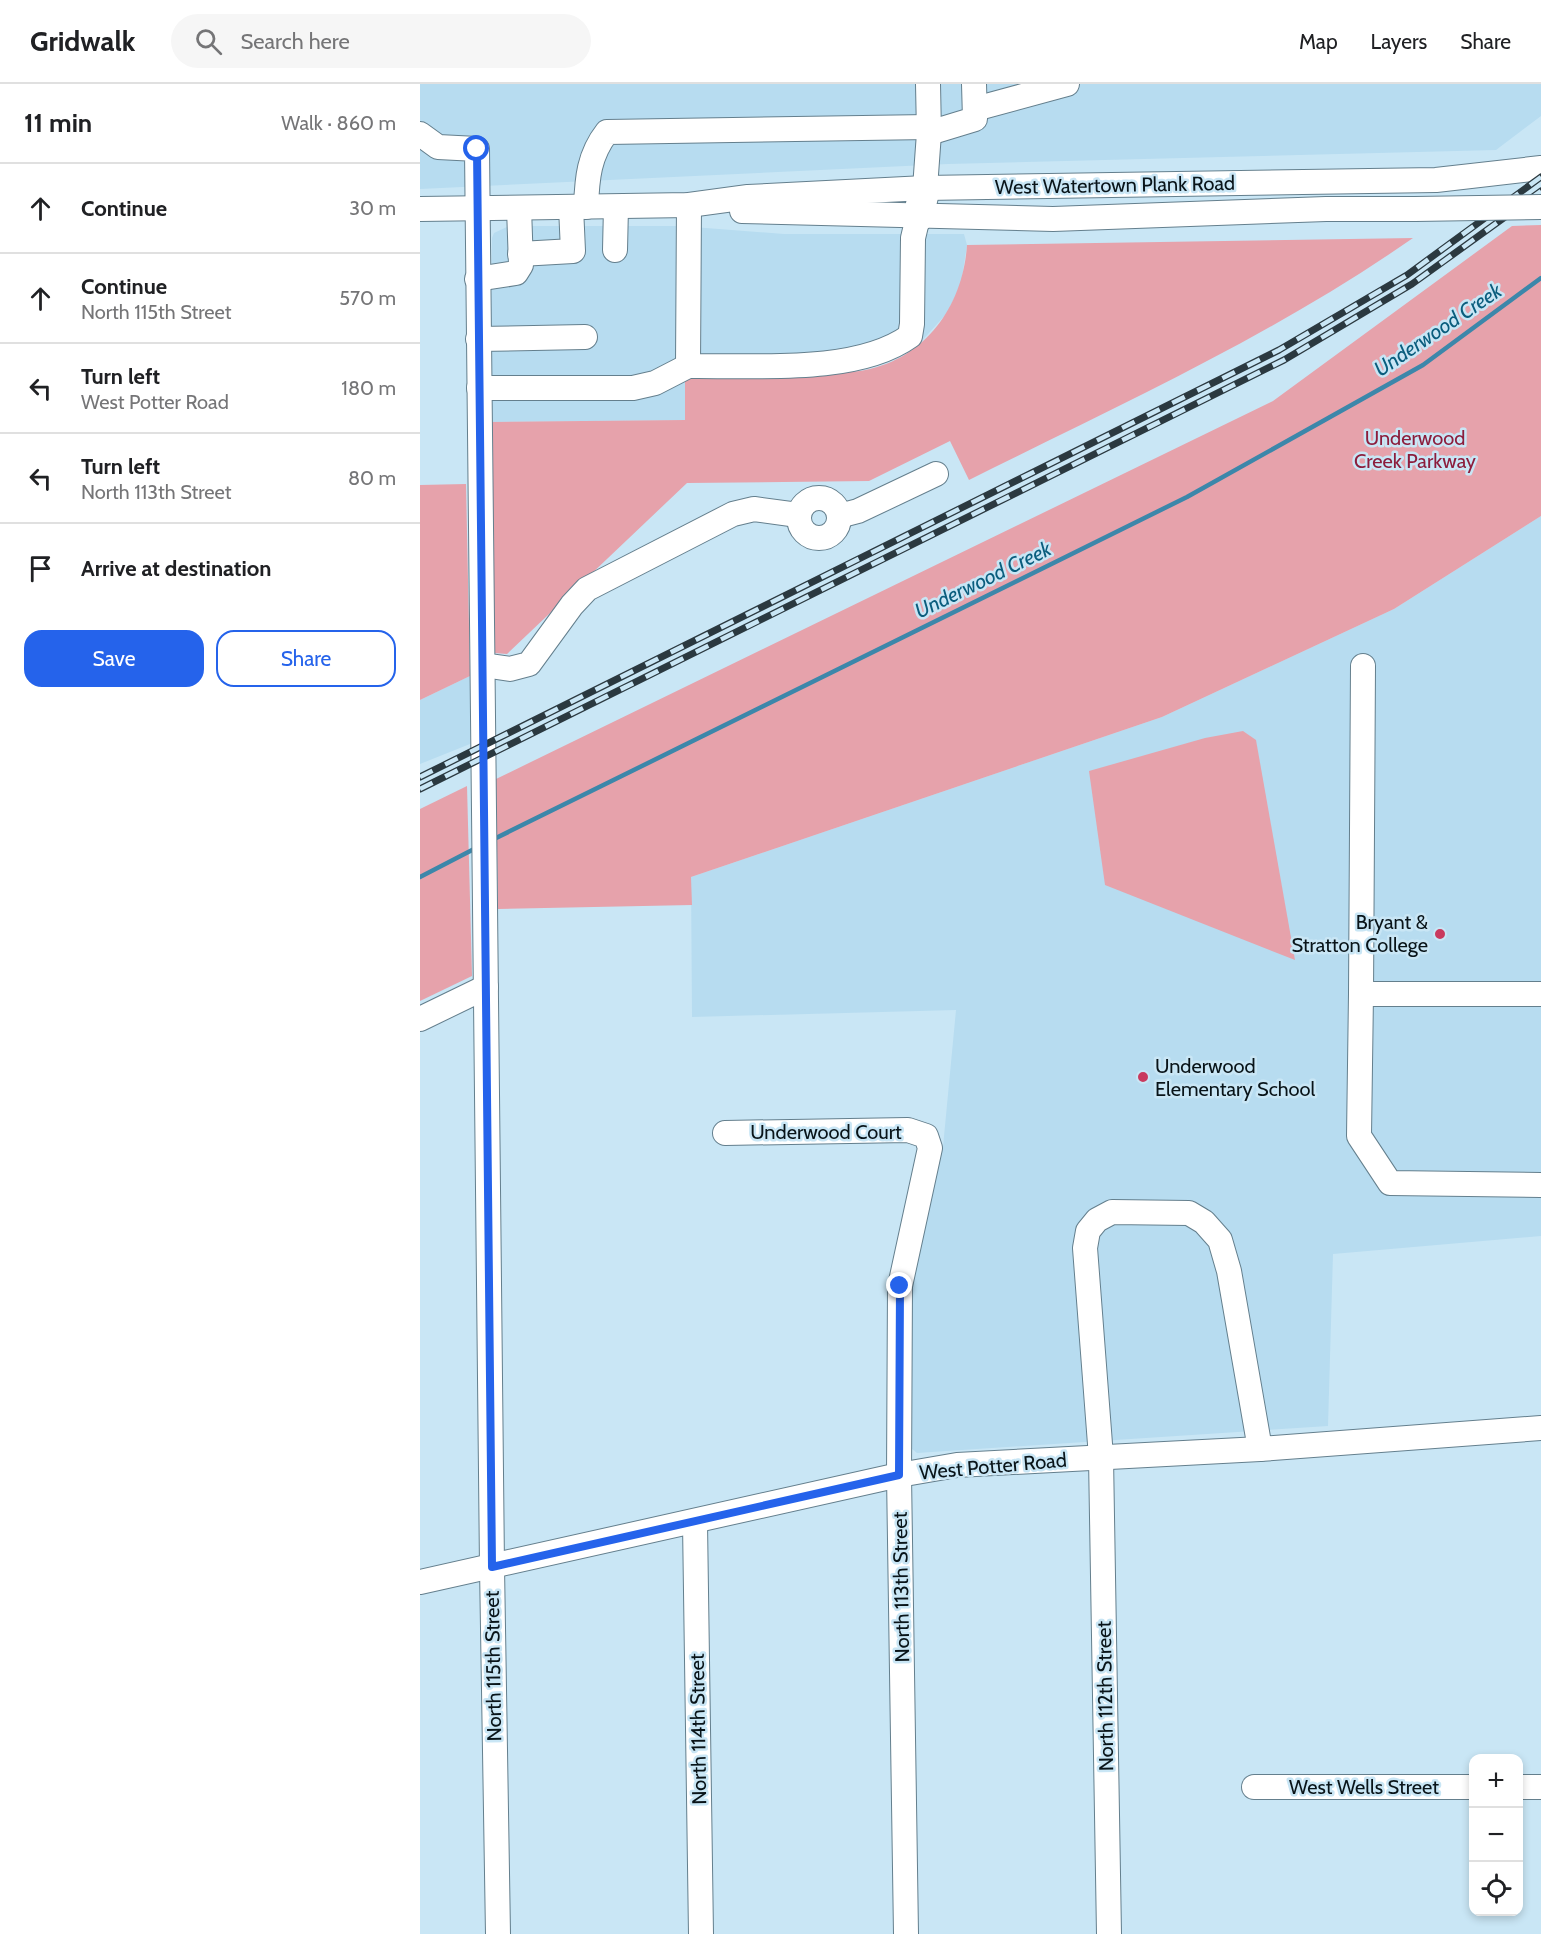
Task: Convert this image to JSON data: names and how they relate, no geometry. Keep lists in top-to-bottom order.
{
  "streets": {
    "street": [
      "West Watertown Plank Road",
      "Underwood Court",
      "West Potter Road",
      "North 113th Street",
      "North 115th Street",
      "North 112th Street",
      "North 114th Street",
      "West Wells Street"
    ]
  },
  "crossings": [
    ["West Watertown Plank Road", "North 115th Street"],
    ["Underwood Court", "North 113th Street"],
    ["West Potter Road", "North 113th Street"],
    ["West Potter Road", "North 115th Street"],
    ["West Potter Road", "North 112th Street"],
    ["West Potter Road", "North 114th Street"]
  ],
  "water": ["Underwood Creek"],
  "parks": ["Underwood Creek Parkway"],
  "places": ["Bryant & Stratton College", "Underwood Elementary School"],
  "page": {
    "header": "Gridwalk",
    "search": "Search here",
    "nav": ["Map", "Layers", "Share"],
    "heading": ["11 min", "Walk · 860 m"],
    "list": [
      ["Continue", "30 m"],
      ["Continue", "North 115th Street", "570 m"],
      ["Turn left", "West Potter Road", "180 m"],
      ["Turn left", "North 113th Street", "80 m"],
      "Arrive at destination"
    ],
    "buttons": ["Save", "Share"],
    "map_buttons": ["+", "−"]
  }
}
